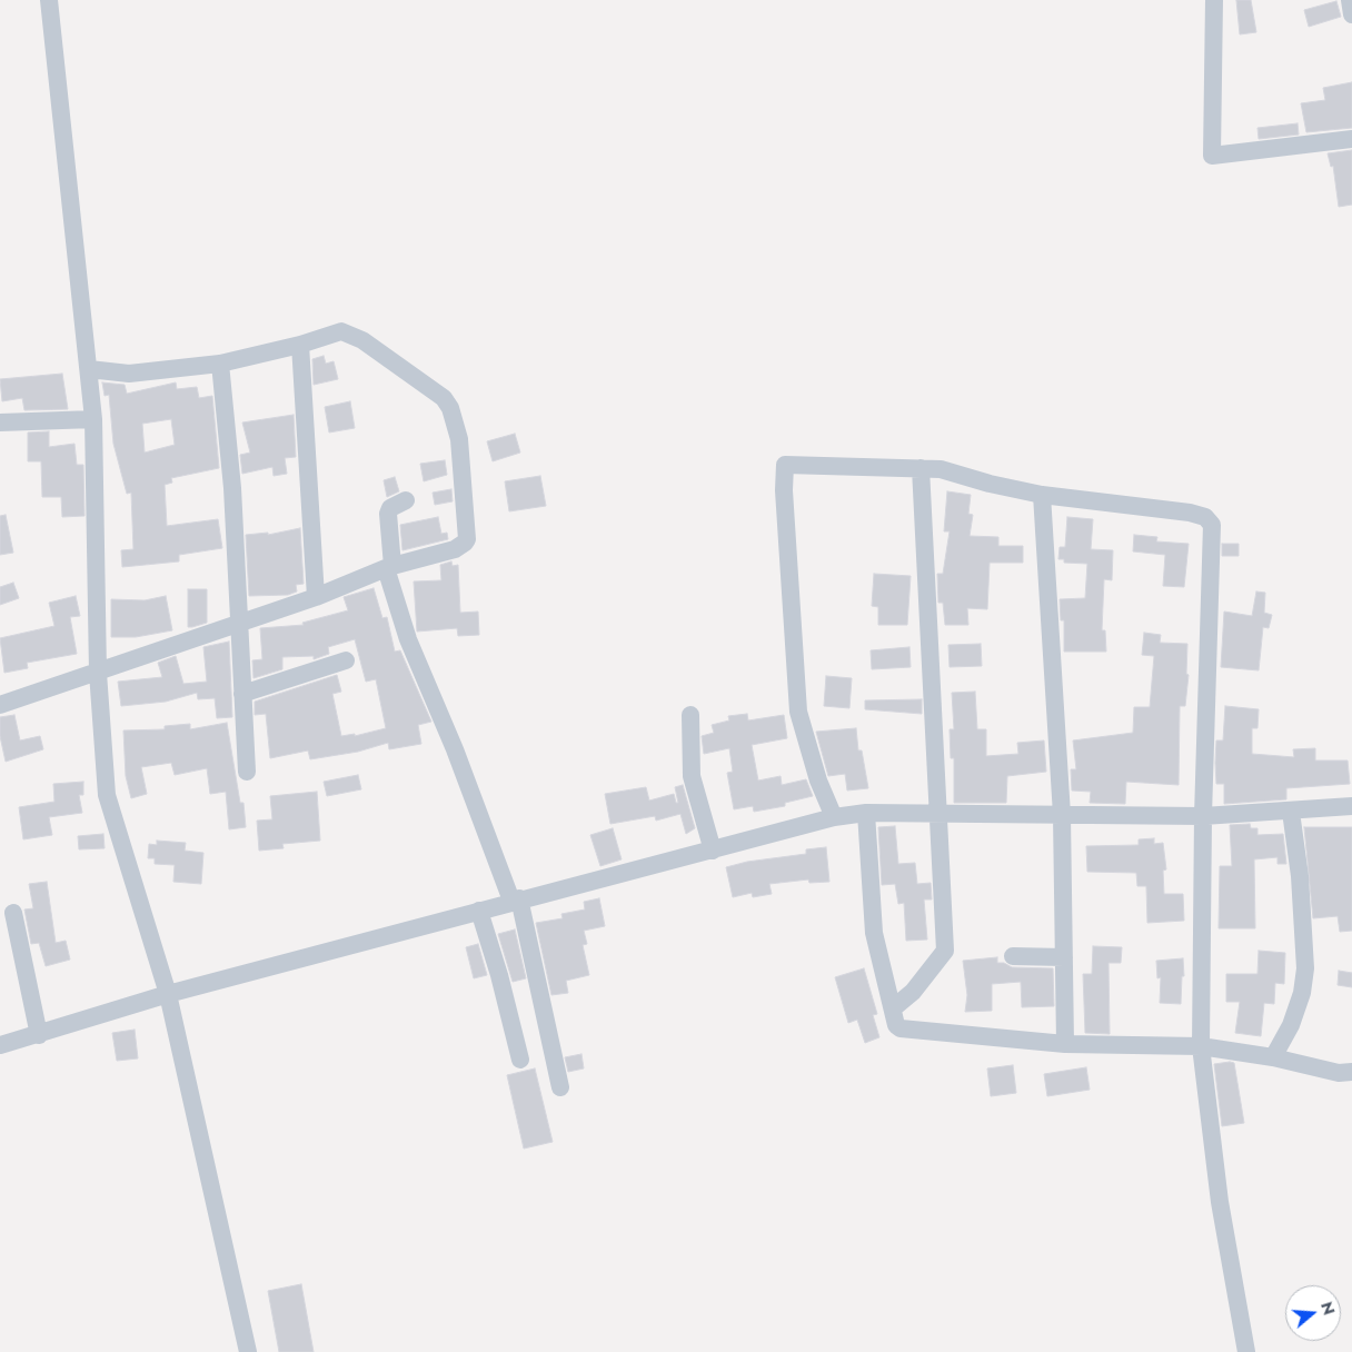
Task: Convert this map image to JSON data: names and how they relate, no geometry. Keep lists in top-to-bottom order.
{
  "north": "right"
}
